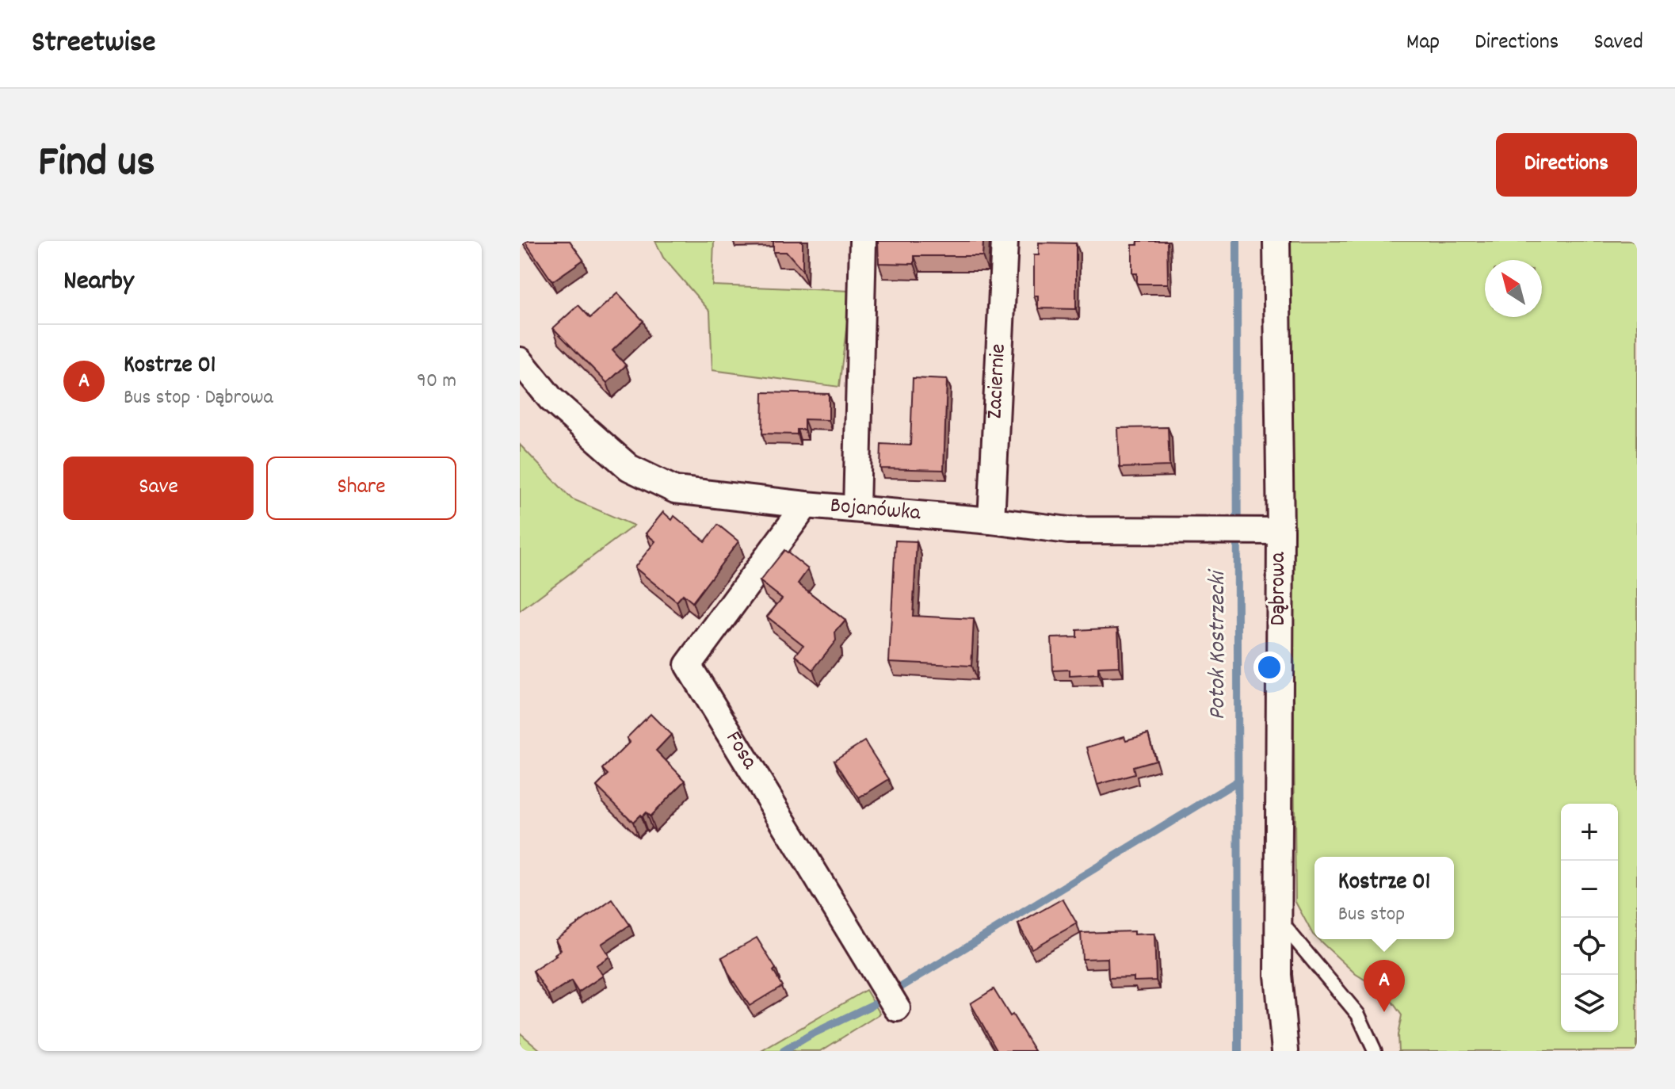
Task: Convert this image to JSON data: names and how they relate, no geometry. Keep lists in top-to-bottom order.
{
  "streets": {
    "street": [
      "Zaciernie",
      "Bojanówka",
      "Dąbrowa",
      "Fosa"
    ]
  },
  "crossings": [
    ["Zaciernie", "Bojanówka"],
    ["Bojanówka", "Dąbrowa"],
    ["Bojanówka", "Fosa"]
  ],
  "water": ["Potok Kostrzecki"],
  "north": "top left",
  "page": {
    "header": "Streetwise",
    "nav": ["Map", "Directions", "Saved"],
    "title": "Find us",
    "buttons": [
      "Directions",
      ["Save", "Share"]
    ],
    "heading": "Nearby",
    "list": [
      {
        "mark": "A",
        "name": "Kostrze 01",
        "note": "Bus stop · Dąbrowa",
        "value": "90 m"
      }
    ],
    "map_buttons": ["+", "−"],
    "popup": ["Kostrze 01", "Bus stop"],
    "pins": "A"
  }
}
